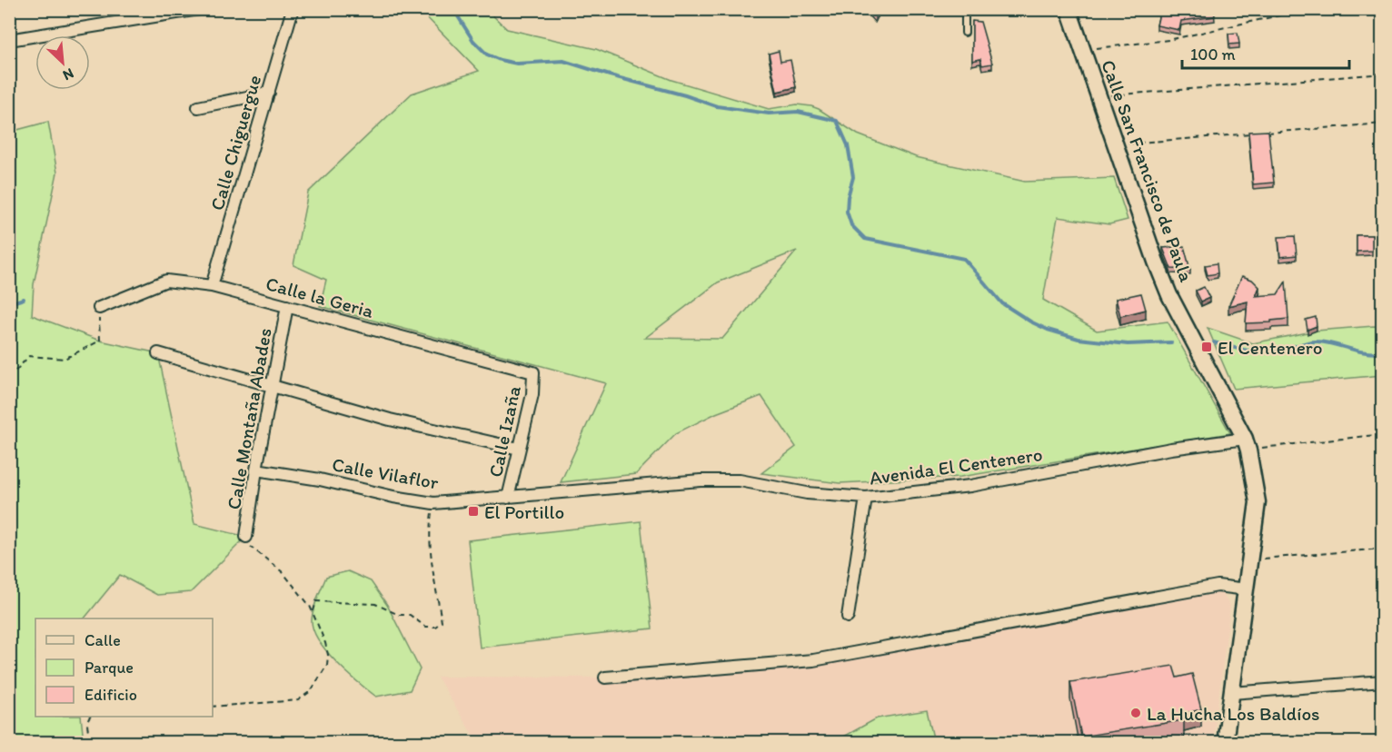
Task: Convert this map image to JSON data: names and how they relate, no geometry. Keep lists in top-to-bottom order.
{
  "streets": {
    "main road": ["Calle San Francisco de Paula"],
    "street": [
      "Calle Chiguergue",
      "Calle la Geria",
      "Calle Montaña Abades",
      "Calle Izaña",
      "Avenida El Centenero",
      "Calle Vilaflor"
    ]
  },
  "crossings": [
    ["Calle Chiguergue", "Calle la Geria"],
    ["Calle San Francisco de Paula", "Avenida El Centenero"],
    ["Calle la Geria", "Calle Montaña Abades"],
    ["Calle la Geria", "Calle Izaña"],
    ["Calle Montaña Abades", "Calle Vilaflor"],
    ["Calle Izaña", "Avenida El Centenero"],
    ["Calle Izaña", "Calle Vilaflor"],
    ["Avenida El Centenero", "Calle Vilaflor"]
  ],
  "places": {
    "transit": ["El Centenero", "El Portillo"],
    "other": ["La Hucha Los Baldíos"]
  },
  "legend": ["Calle", "Parque", "Edificio"],
  "scale_bar": "100 m",
  "north": "bottom right"
}
